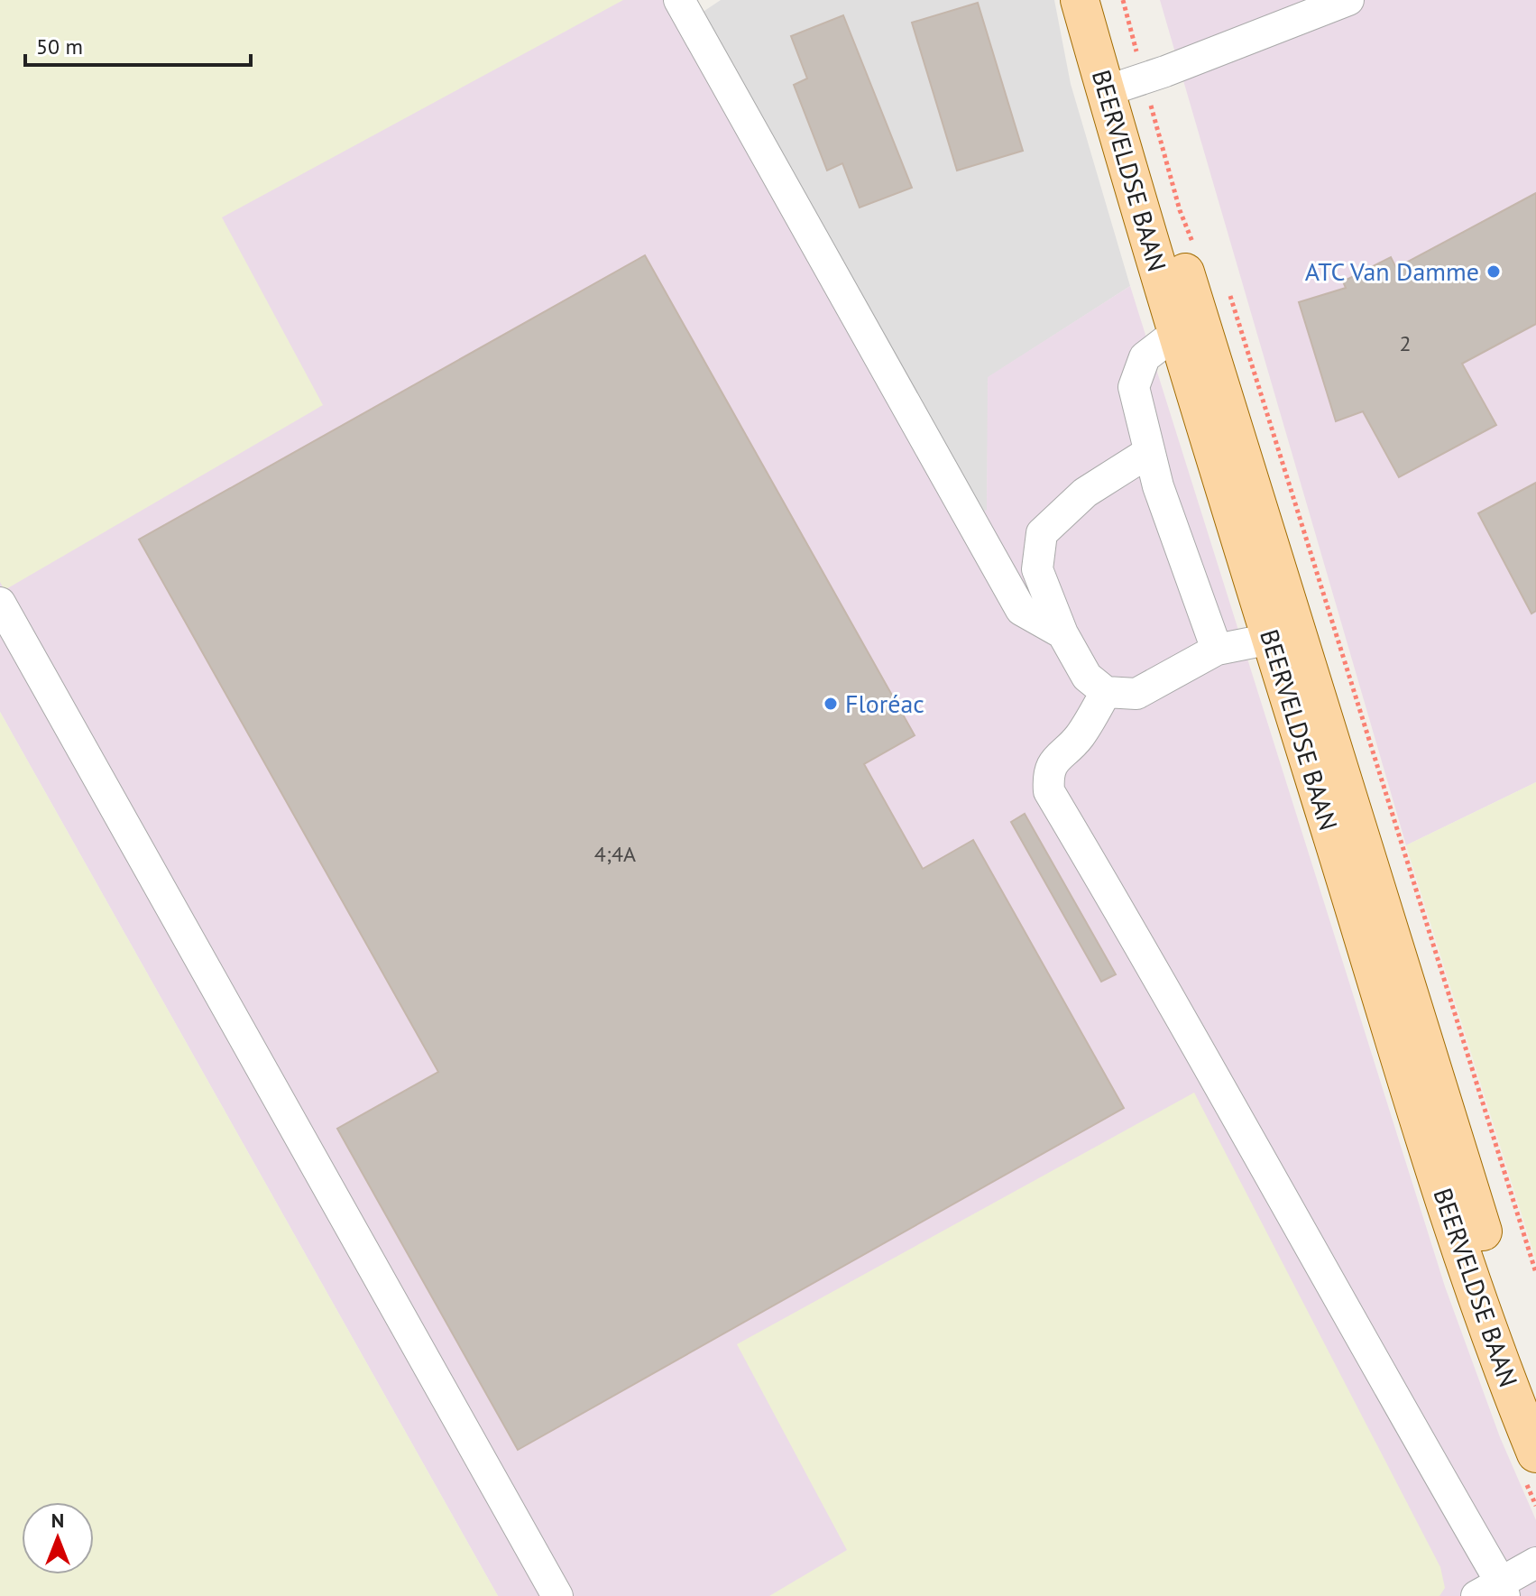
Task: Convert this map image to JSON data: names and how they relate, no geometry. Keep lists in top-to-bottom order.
{
  "streets": {
    "main road": ["BEERVELDSE BAAN"]
  },
  "places": ["ATC Van Damme", "Floréac"],
  "house_numbers": ["2", "4;4A"],
  "scale_bar": "50 m",
  "north": "top"
}
